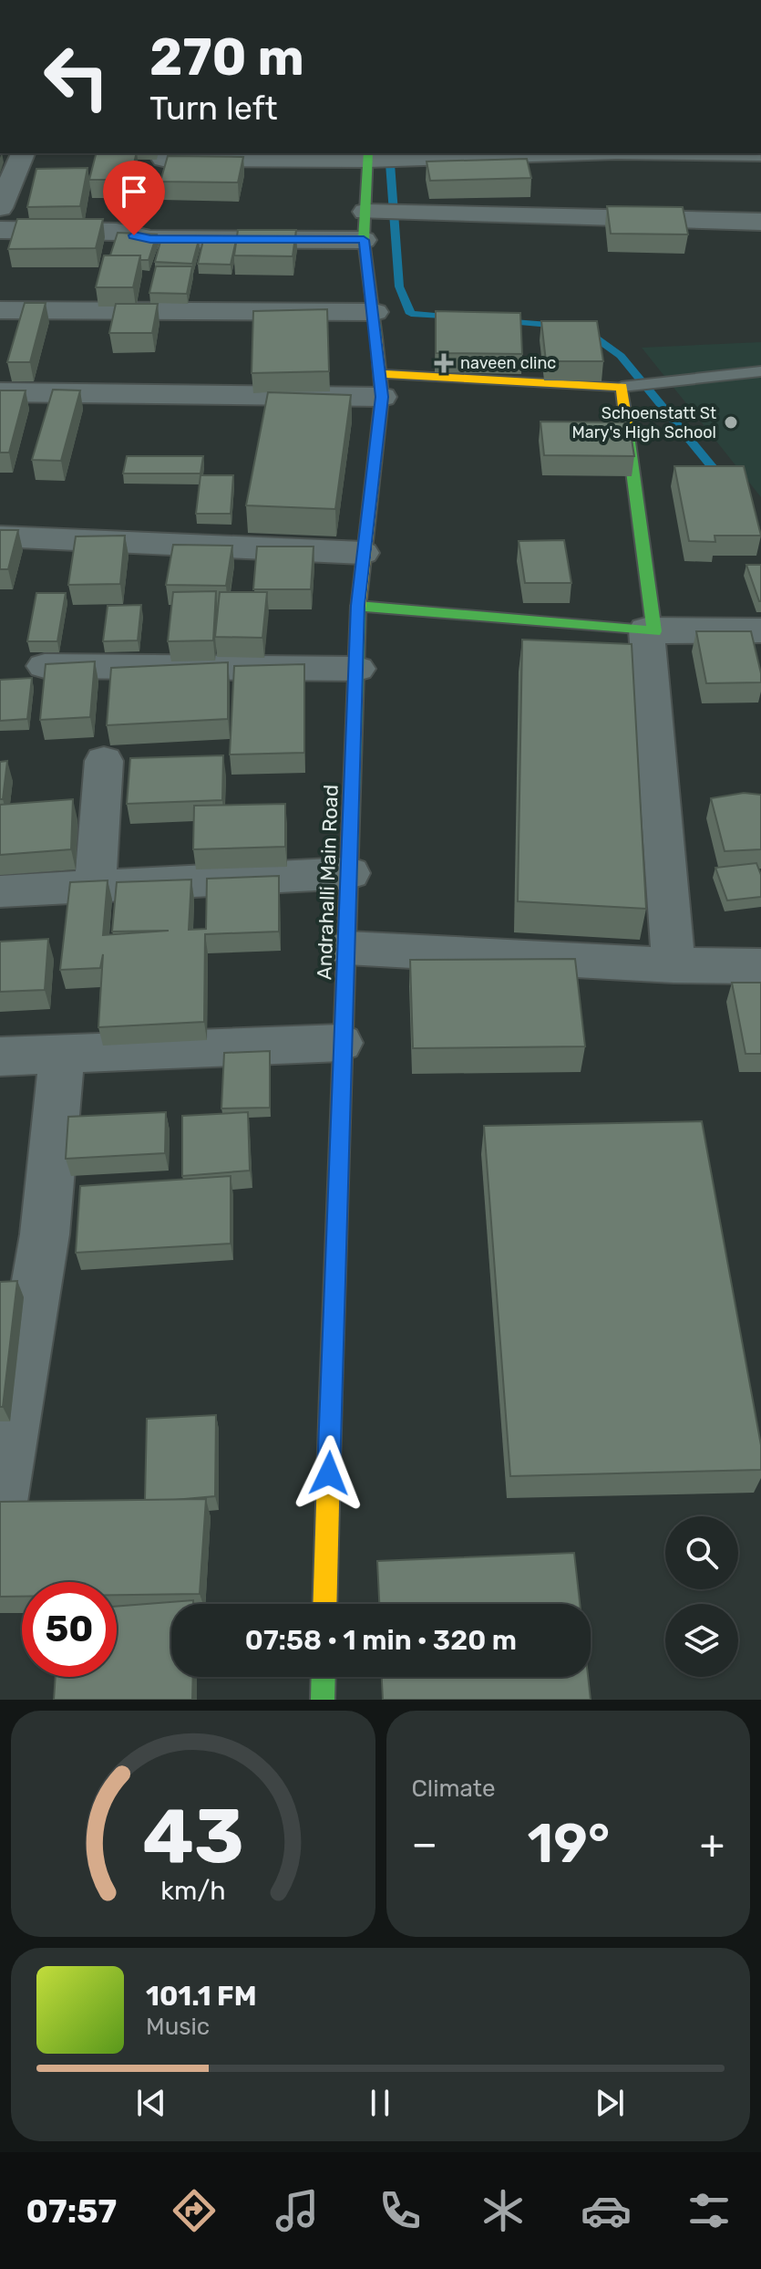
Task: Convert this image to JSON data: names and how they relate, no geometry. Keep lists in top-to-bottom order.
{
  "streets": {
    "main road": ["Andrahalli Main Road"]
  },
  "places": {
    "health": ["naveen clinc"],
    "other": ["Schoenstatt St Mary's High School"]
  },
  "page": {
    "turn": ["270 m", "Turn left"],
    "limit": "50",
    "trip": "07:58 · 1 min · 320 m",
    "tile": "Climate",
    "heat": ["−", "19°", "+"],
    "song": ["101.1 FM", "Music"],
    "tabs": "07:57",
    "gauge": ["43", "km/h"]
  }
}
